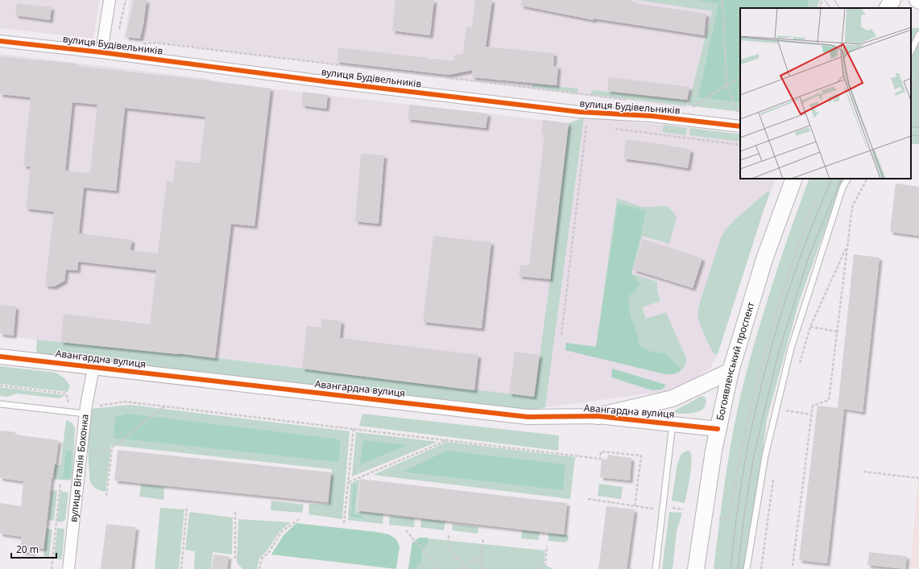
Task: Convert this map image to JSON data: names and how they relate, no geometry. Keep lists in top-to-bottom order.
{
  "streets": {
    "main road": ["Богоявленський проспект"],
    "street": ["вулиця Будівельників", "Авангардна вулиця", "вулиця Віталія Бохонка"]
  },
  "crossings": [
    ["Авангардна вулиця", "Богоявленський проспект"],
    ["Авангардна вулиця", "вулиця Віталія Бохонка"]
  ],
  "scale_bar": "20 m"
}
